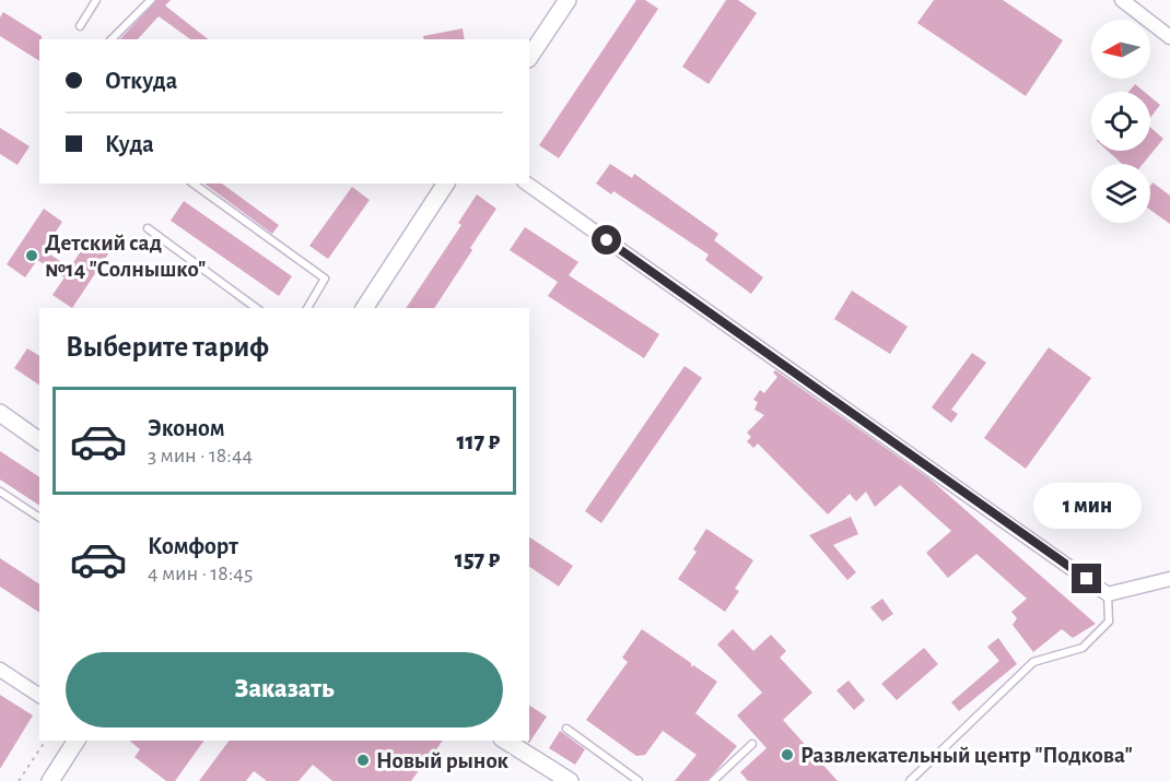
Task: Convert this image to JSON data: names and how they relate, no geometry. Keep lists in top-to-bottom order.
{
  "places": ["Детский сад №14 \"Солнышко\"", "Развлекательный центр \"Подкова\"", "Новый рынок"],
  "north": "left",
  "page": {
    "banner": ["Откуда", "Куда"],
    "heading": "Выберите тариф",
    "list": [
      {
        "name": "Эконом",
        "note": "3 мин · 18:44",
        "value": "117 ₽"
      },
      {
        "name": "Комфорт",
        "note": "4 мин · 18:45",
        "value": "157 ₽"
      }
    ],
    "bubble": "1 мин",
    "buttons": "Заказать"
  }
}
